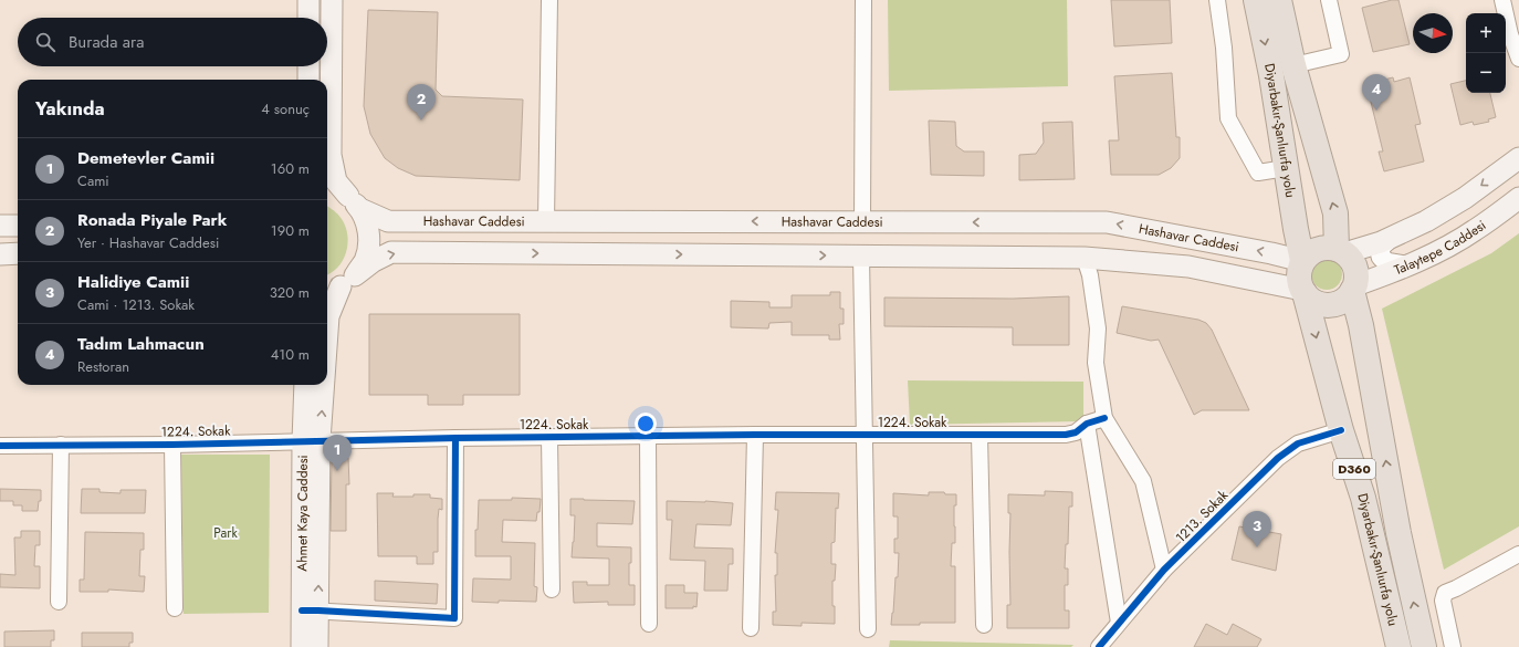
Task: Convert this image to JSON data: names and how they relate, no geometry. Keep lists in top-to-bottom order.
{
  "streets": {
    "highway": ["Diyarbakır-Şanlıurfa yolu", "D360"],
    "main road": ["Hashavar Caddesi", "Talaytepe Caddesi", "Ahmet Kaya Caddesi"],
    "street": ["1224. Sokak", "1213. Sokak"]
  },
  "crossings": [
    ["Diyarbakır-Şanlıurfa yolu", "Hashavar Caddesi"],
    ["Diyarbakır-Şanlıurfa yolu", "Talaytepe Caddesi"],
    ["Diyarbakır-Şanlıurfa yolu", "1213. Sokak"],
    ["Hashavar Caddesi", "Talaytepe Caddesi"],
    ["Hashavar Caddesi", "Ahmet Kaya Caddesi"],
    ["1224. Sokak", "Ahmet Kaya Caddesi"]
  ],
  "parks": ["Park"],
  "north": "right",
  "page": {
    "map_buttons": ["+", "−"],
    "search": "Burada ara",
    "pins": [
      "4",
      "2",
      "1",
      "3"
    ],
    "heading": ["Yakında", "4 sonuç"],
    "list": [
      {
        "mark": "1",
        "name": "Demetevler Camii",
        "note": "Cami",
        "value": "160 m"
      },
      {
        "mark": "2",
        "name": "Ronada Piyale Park",
        "note": "Yer · Hashavar Caddesi",
        "value": "190 m"
      },
      {
        "mark": "3",
        "name": "Halidiye Camii",
        "note": "Cami · 1213. Sokak",
        "value": "320 m"
      },
      {
        "mark": "4",
        "name": "Tadım Lahmacun",
        "note": "Restoran",
        "value": "410 m"
      }
    ]
  }
}
